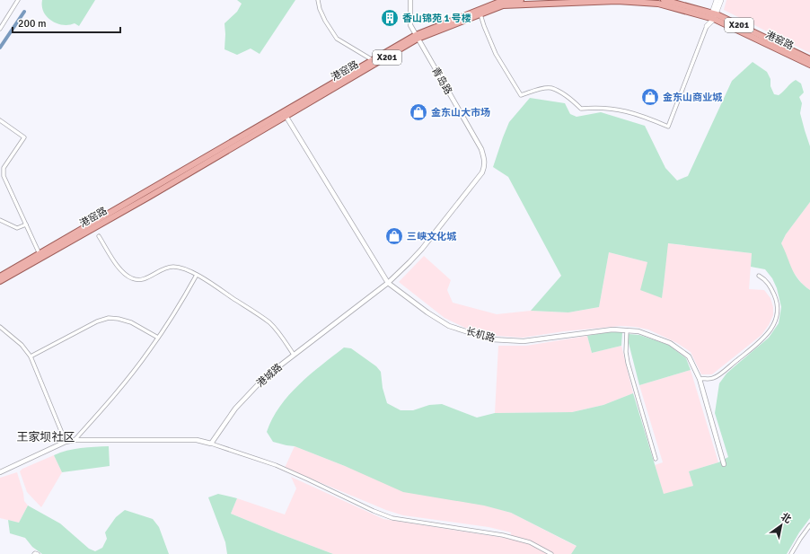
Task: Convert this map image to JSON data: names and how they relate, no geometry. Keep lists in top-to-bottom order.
{
  "streets": {
    "main road": ["X201", "港窑路"],
    "street": ["青岛路", "长机路", "港城路"]
  },
  "crossings": [
    ["港窑路", "青岛路"],
    ["港窑路", "长机路"],
    ["青岛路", "港城路"],
    ["长机路", "港城路"]
  ],
  "districts": ["王家坝社区"],
  "places": {
    "building": ["香山锦苑 1 号楼"],
    "shop": ["金东山商业城", "金东山大市场", "三峡文化城"]
  },
  "scale_bar": "200 m",
  "north": "top right"
}
